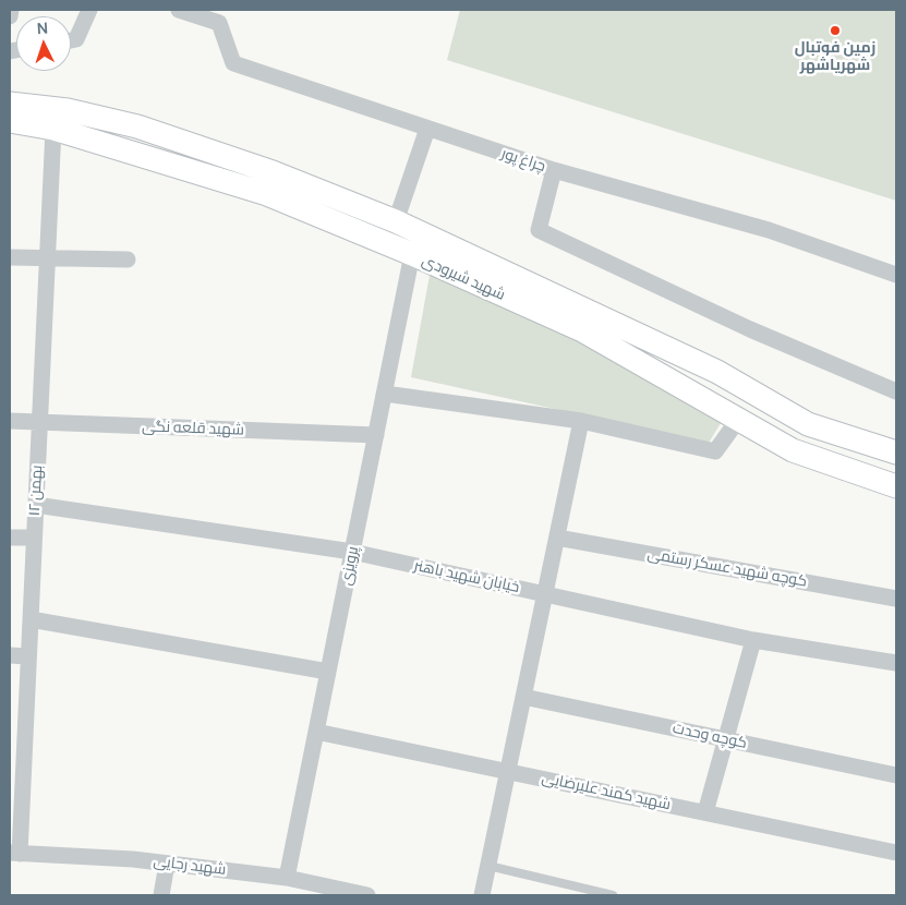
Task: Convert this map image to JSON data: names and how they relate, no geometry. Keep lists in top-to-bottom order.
{
  "streets": {
    "main road": ["شهید شیرودی"],
    "street": [
      "چراغ پور",
      "شهید قلعه نگی",
      "۱۲ بهمن",
      "پرویزی",
      "کوچه شهید عسکر رستمی",
      "خیابان شهید باهنر",
      "کوچه وحدت",
      "شهید کمند علیرضایی",
      "شهید رجایی"
    ]
  },
  "crossings": [
    ["شهید شیرودی", "۱۲ بهمن"],
    ["شهید شیرودی", "پرویزی"],
    ["شهید قلعه نگی", "۱۲ بهمن"],
    ["شهید قلعه نگی", "پرویزی"],
    ["۱۲ بهمن", "خیابان شهید باهنر"],
    ["۱۲ بهمن", "شهید رجایی"],
    ["پرویزی", "خیابان شهید باهنر"],
    ["پرویزی", "شهید کمند علیرضایی"],
    ["پرویزی", "شهید رجایی"]
  ],
  "places": ["زمین فوتبال شهریاشهر"],
  "north": "top"
}
